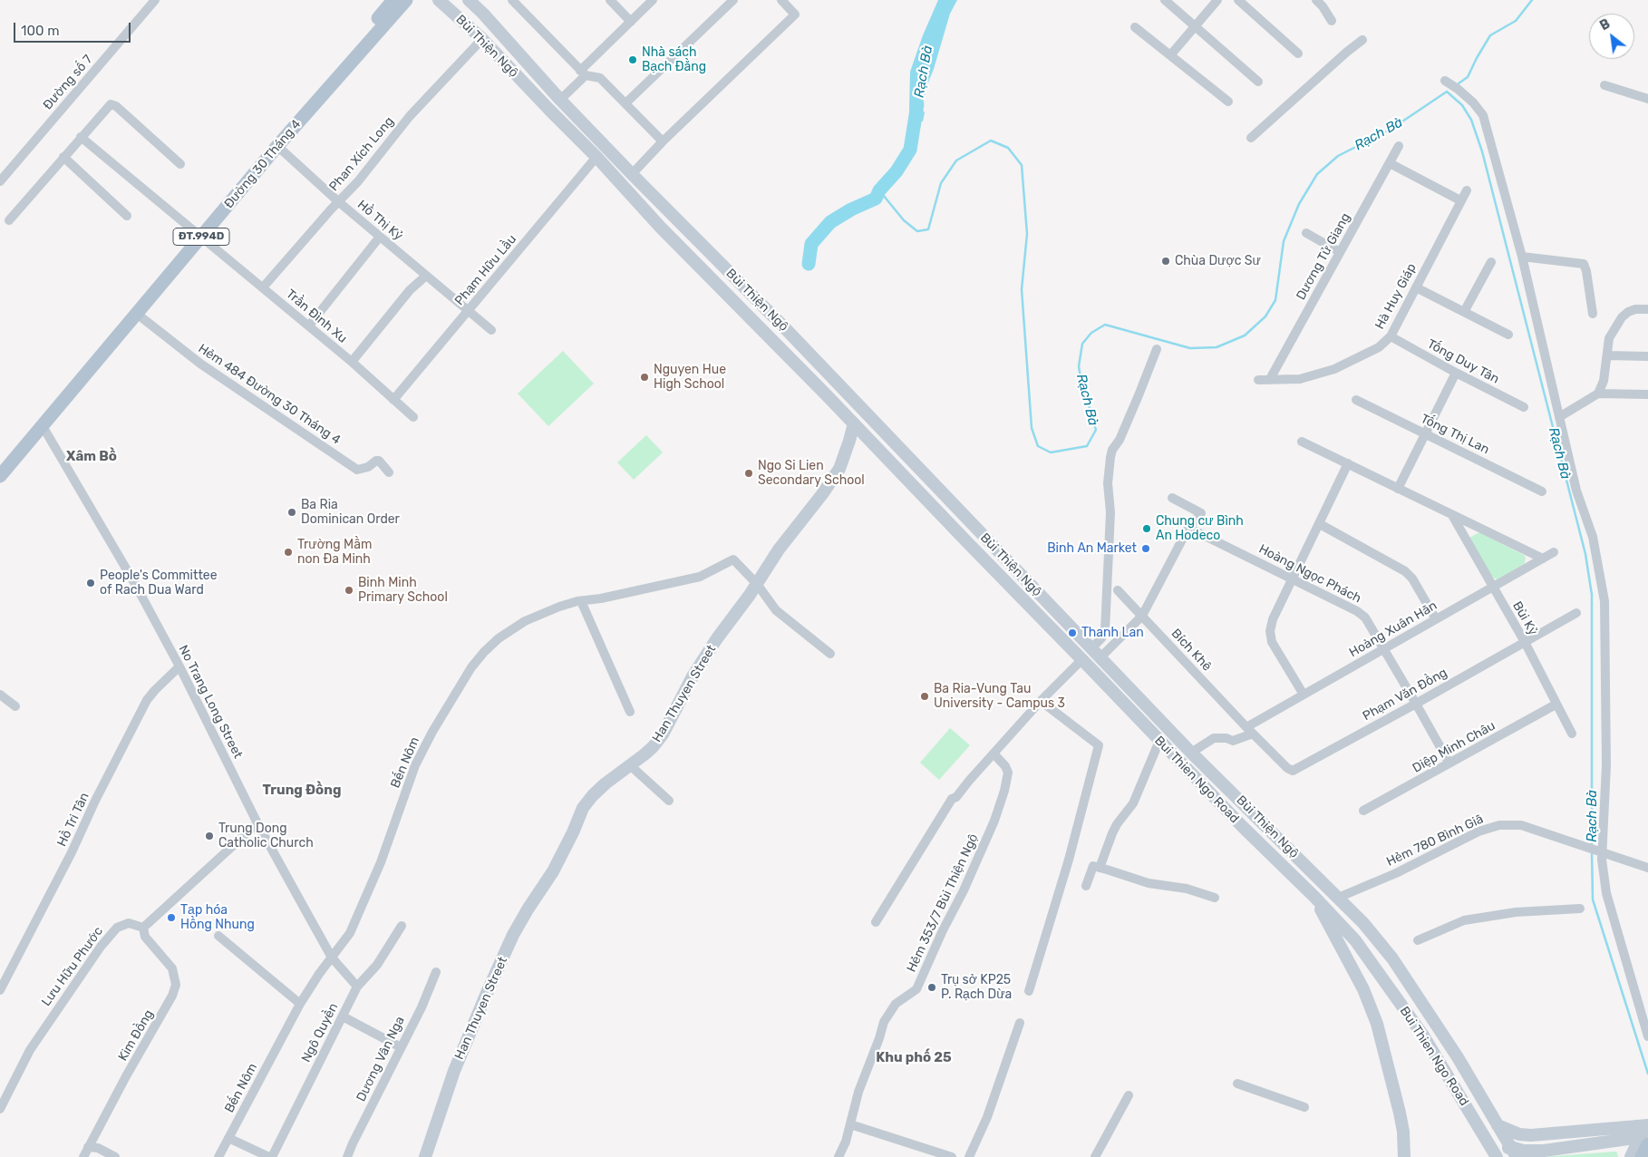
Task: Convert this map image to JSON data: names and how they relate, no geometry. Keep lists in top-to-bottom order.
{
  "streets": {
    "main road": [
      "Bùi Thiện Ngộ",
      "Đường 30 Tháng 4",
      "ĐT.994D",
      "Han Thuyen Street",
      "Bui Thien Ngo Road"
    ],
    "street": [
      "Đường số 7",
      "Phan Xích Long",
      "Hồ Thị Kỷ",
      "Dương Tử Giang",
      "Phạm Hữu Lầu",
      "Hà Huy Giáp",
      "Trần Đình Xu",
      "Tống Duy Tân",
      "Hẻm 484 Đường 30 Tháng 4",
      "Tống Thị Lan",
      "Hoàng Ngọc Phách",
      "Bùi Kỷ",
      "Hoàng Xuân Hãn",
      "Bích Khê",
      "Phạm Văn Đồng",
      "No Trang Long Street",
      "Diệp Minh Châu",
      "Bến Nôm",
      "Hồ Tri Tân",
      "Hẻm 780 Bình Giã",
      "Hẻm 353/7 Bùi Thiện Ngộ",
      "Lưu Hữu Phước",
      "Ngô Quyền",
      "Kim Đồng",
      "Dương Vân Nga"
    ]
  },
  "crossings": [
    ["Bùi Thiện Ngộ", "Phan Xích Long"],
    ["Bùi Thiện Ngộ", "Phạm Hữu Lầu"],
    ["Bùi Thiện Ngộ", "Han Thuyen Street"],
    ["Bùi Thiện Ngộ", "Bui Thien Ngo Road"],
    ["Bùi Thiện Ngộ", "Hẻm 780 Bình Giã"],
    ["Phan Xích Long", "Hồ Thị Kỷ"],
    ["Phan Xích Long", "Trần Đình Xu"],
    ["Đường 30 Tháng 4", "Hồ Thị Kỷ"],
    ["Đường 30 Tháng 4", "Trần Đình Xu"],
    ["Đường 30 Tháng 4", "Hẻm 484 Đường 30 Tháng 4"],
    ["Đường 30 Tháng 4", "No Trang Long Street"],
    ["Hồ Thị Kỷ", "Phạm Hữu Lầu"],
    ["Dương Tử Giang", "Hà Huy Giáp"],
    ["Phạm Hữu Lầu", "Trần Đình Xu"],
    ["Hà Huy Giáp", "Tống Duy Tân"],
    ["Hoàng Ngọc Phách", "Hoàng Xuân Hãn"],
    ["Hoàng Ngọc Phách", "Phạm Văn Đồng"],
    ["Hoàng Ngọc Phách", "Diệp Minh Châu"],
    ["Bùi Kỷ", "Hoàng Xuân Hãn"],
    ["Bùi Kỷ", "Phạm Văn Đồng"],
    ["Bùi Kỷ", "Diệp Minh Châu"],
    ["Hoàng Xuân Hãn", "Bích Khê"],
    ["Hoàng Xuân Hãn", "Phạm Văn Đồng"],
    ["Bích Khê", "Phạm Văn Đồng"],
    ["Han Thuyen Street", "Bến Nôm"],
    ["No Trang Long Street", "Bến Nôm"],
    ["No Trang Long Street", "Hồ Tri Tân"],
    ["No Trang Long Street", "Ngô Quyền"],
    ["Lưu Hữu Phước", "Kim Đồng"]
  ],
  "districts": ["Xâm Bồ", "Trung Đồng", "Khu phố 25"],
  "water": ["Rạch Bà"],
  "places": [
    "Nhà sách Bạch Đằng",
    "Chùa Dược Sư",
    "Nguyen Hue High School",
    "Ngo Si Lien Secondary School",
    "Ba Ria Dominican Order",
    "Chung cư Bình An Hodeco",
    "Binh An Market",
    "Trường Mầm non Đa Minh",
    "People's Committee of Rach Dua Ward",
    "Binh Minh Primary School",
    "Thanh Lan",
    "Ba Ria-Vung Tau University - Campus 3",
    "Trung Dong Catholic Church",
    "Tạp hóa Hồng Nhung",
    "Trụ sở KP25 P. Rạch Dừa"
  ],
  "scale_bar": "100 m",
  "north": "top left"
}
